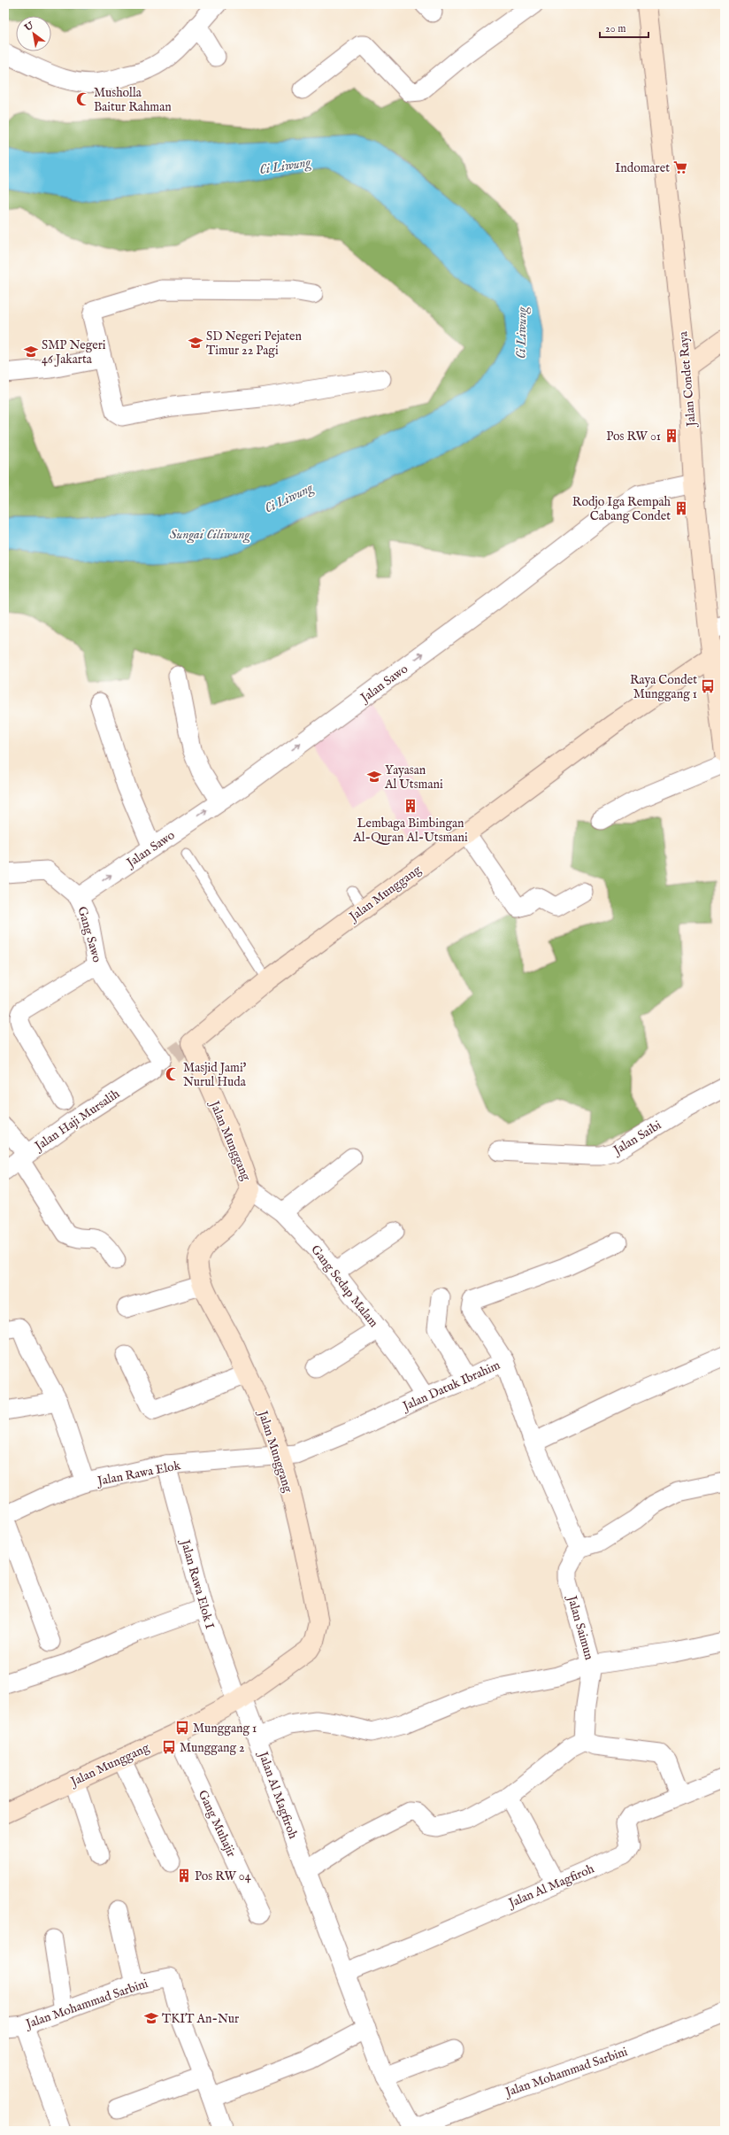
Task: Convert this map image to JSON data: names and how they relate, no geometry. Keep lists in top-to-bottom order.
{
  "streets": {
    "street": [
      "Jalan Condet Raya",
      "Jalan Sawo",
      "Jalan Munggang",
      "Gang Sawo",
      "Jalan Haji Mursalih",
      "Jalan Saibi",
      "Gang Sedap Malam",
      "Jalan Datuk Ibrahim",
      "Jalan Rawa Elok",
      "Jalan Rawa Elok I",
      "Jalan Saimun",
      "Jalan Al Magfiroh",
      "Gang Muhajir",
      "Jalan Mohammad Sarbini"
    ]
  },
  "crossings": [
    ["Jalan Condet Raya", "Jalan Sawo"],
    ["Jalan Condet Raya", "Jalan Munggang"],
    ["Jalan Sawo", "Gang Sawo"],
    ["Jalan Munggang", "Gang Sedap Malam"],
    ["Jalan Munggang", "Jalan Datuk Ibrahim"],
    ["Jalan Munggang", "Jalan Rawa Elok"],
    ["Jalan Munggang", "Jalan Rawa Elok I"],
    ["Jalan Munggang", "Jalan Al Magfiroh"],
    ["Jalan Munggang", "Gang Muhajir"],
    ["Gang Sawo", "Jalan Haji Mursalih"],
    ["Gang Sedap Malam", "Jalan Datuk Ibrahim"],
    ["Jalan Datuk Ibrahim", "Jalan Rawa Elok"],
    ["Jalan Rawa Elok", "Jalan Rawa Elok I"],
    ["Jalan Rawa Elok I", "Jalan Al Magfiroh"],
    ["Jalan Al Magfiroh", "Jalan Mohammad Sarbini"]
  ],
  "one_way": ["Jalan Sawo"],
  "water": ["Ci Liwung", "Sungai Ciliwung"],
  "places": {
    "mosque": ["Musholla Baitur Rahman", "Masjid Jami' Nurul Huda"],
    "supermarket": ["Indomaret"],
    "school or university": [
      "SD Negeri Pejaten Timur 22 Pagi",
      "SMP Negeri 46 Jakarta",
      "Yayasan Al Utsmani",
      "TKIT An-Nur"
    ],
    "building": [
      "Pos RW 01",
      "Rodjo Iga Rempah Cabang Condet",
      "Lembaga Bimbingan Al-Quran Al-Utsmani",
      "Pos RW 04"
    ],
    "bus stop": ["Raya Condet Munggang 1", "Munggang 1", "Munggang 2"]
  },
  "scale_bar": "20 m",
  "north": "top left"
}
